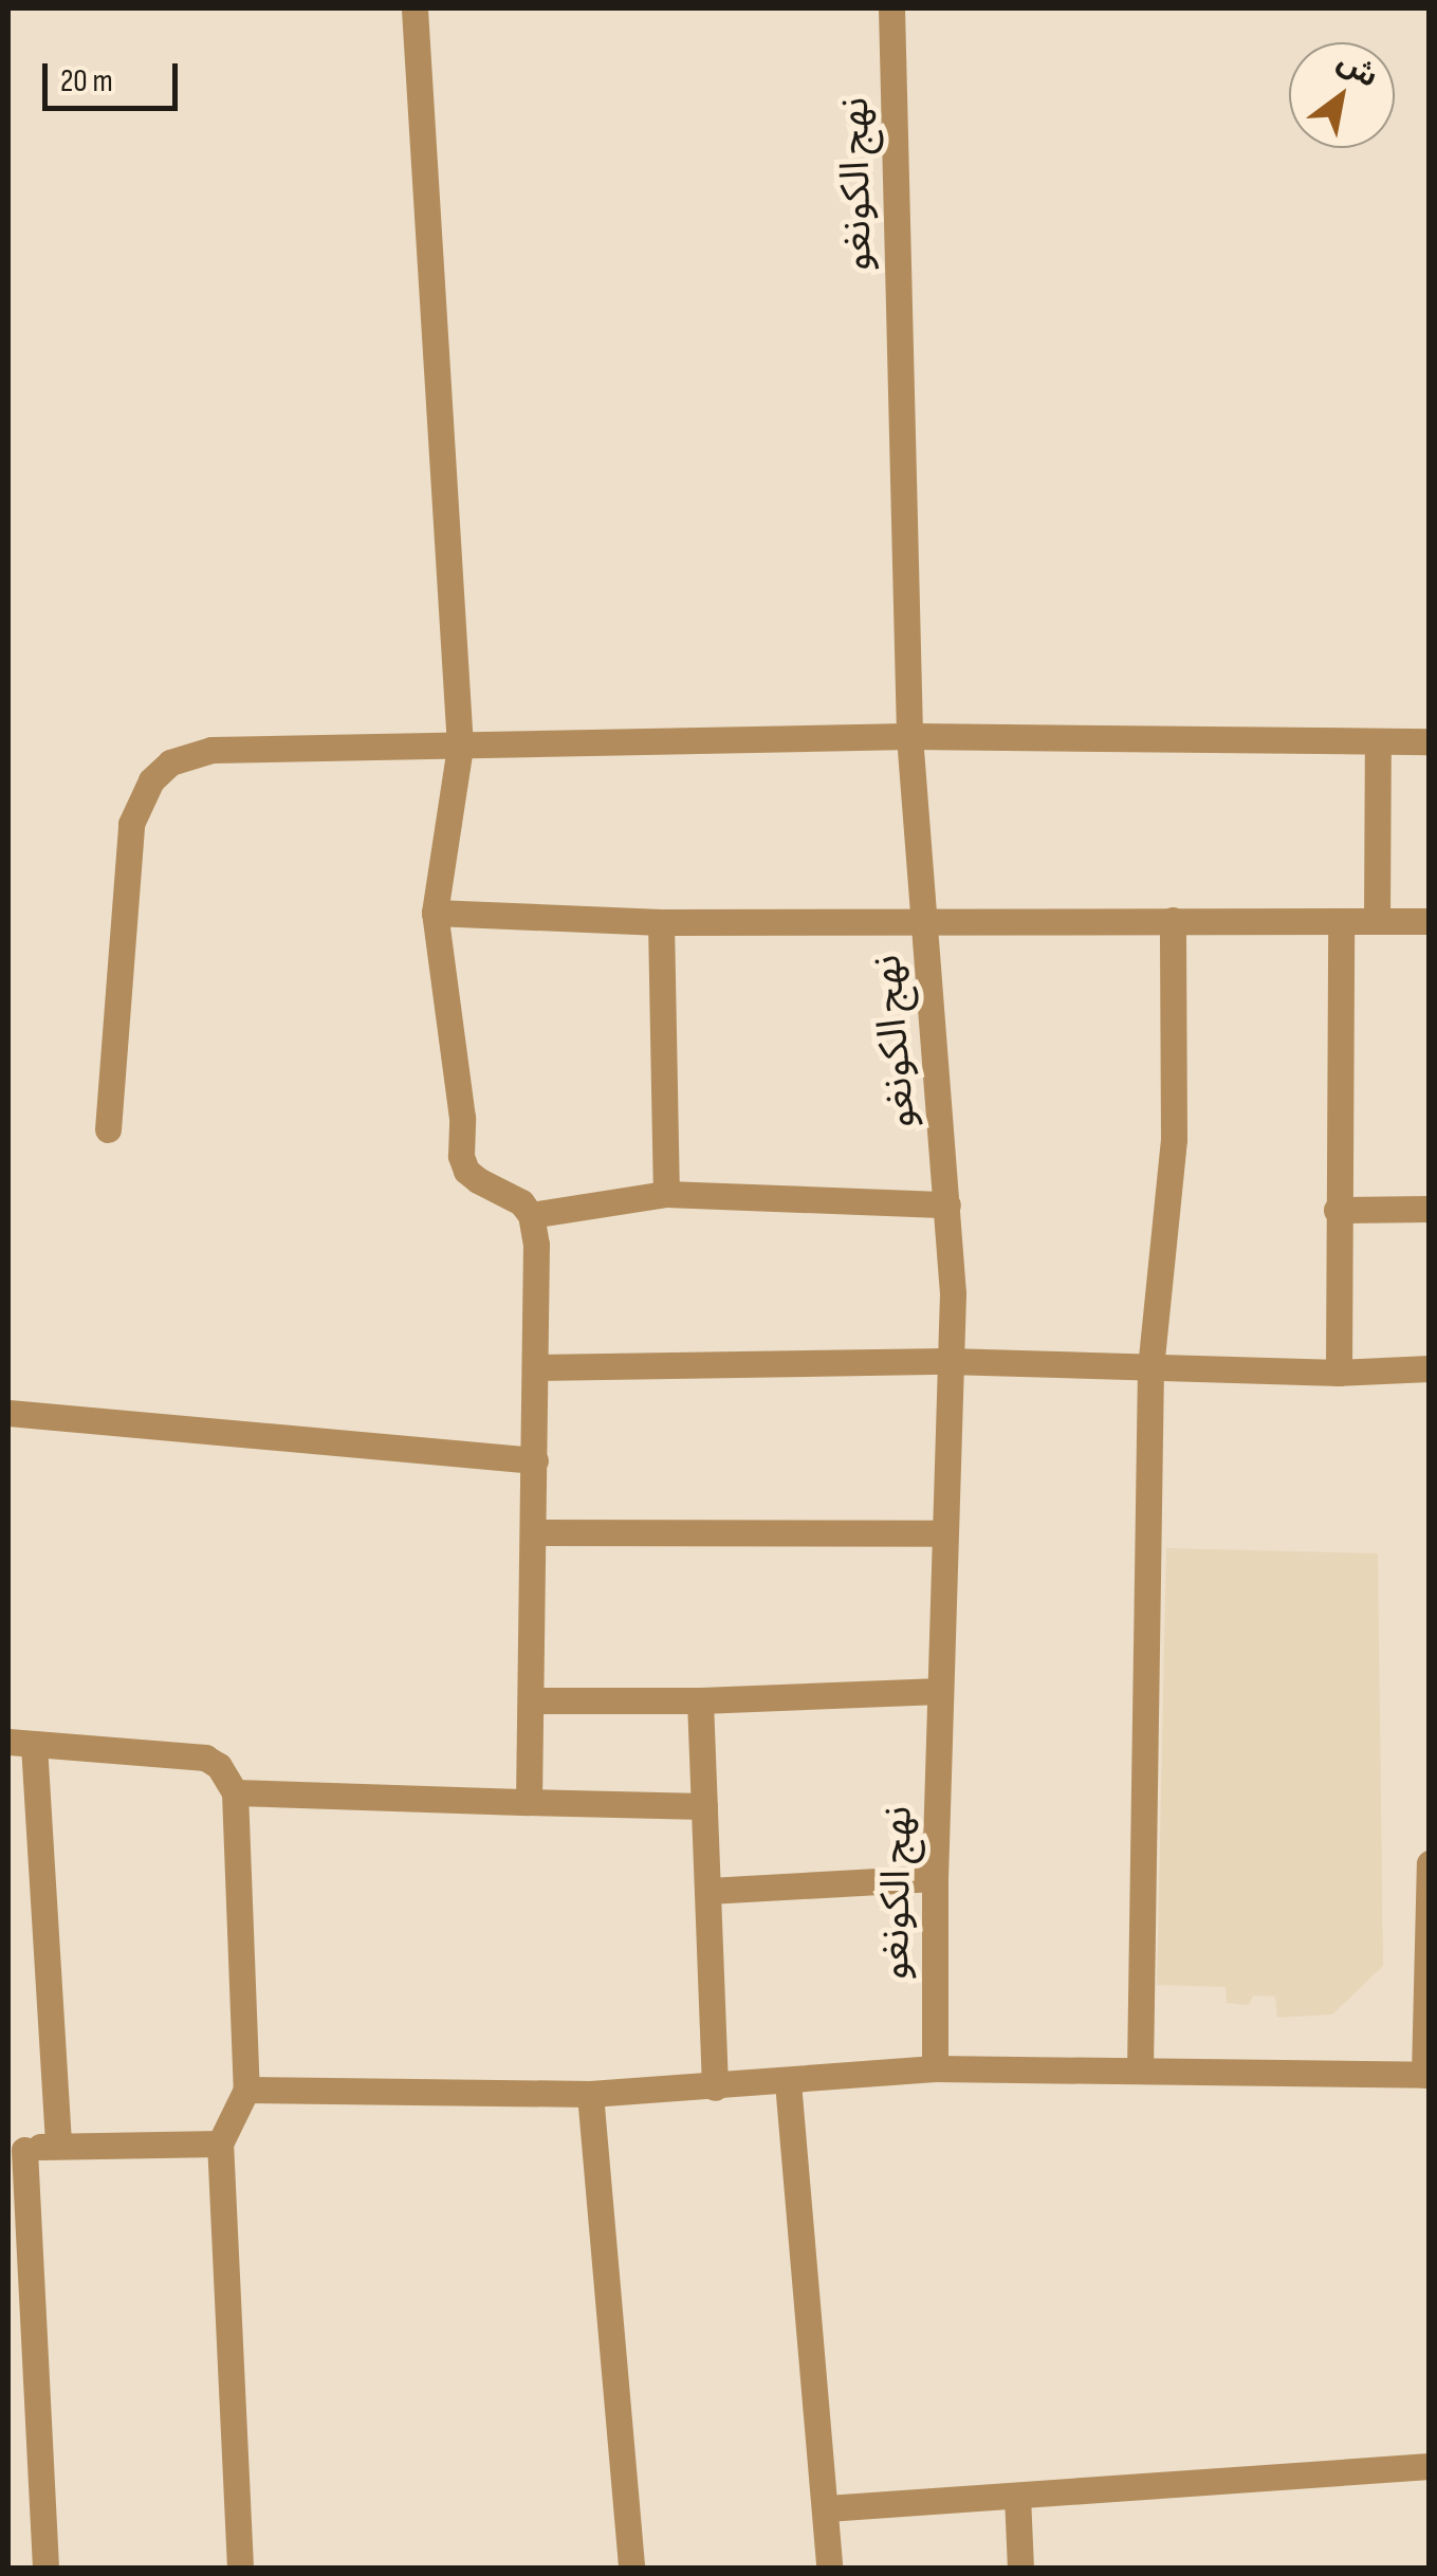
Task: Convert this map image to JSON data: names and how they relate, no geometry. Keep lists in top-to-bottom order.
{
  "streets": {
    "street": ["نهج الكونغو"]
  },
  "scale_bar": "20 m",
  "north": "top right"
}
